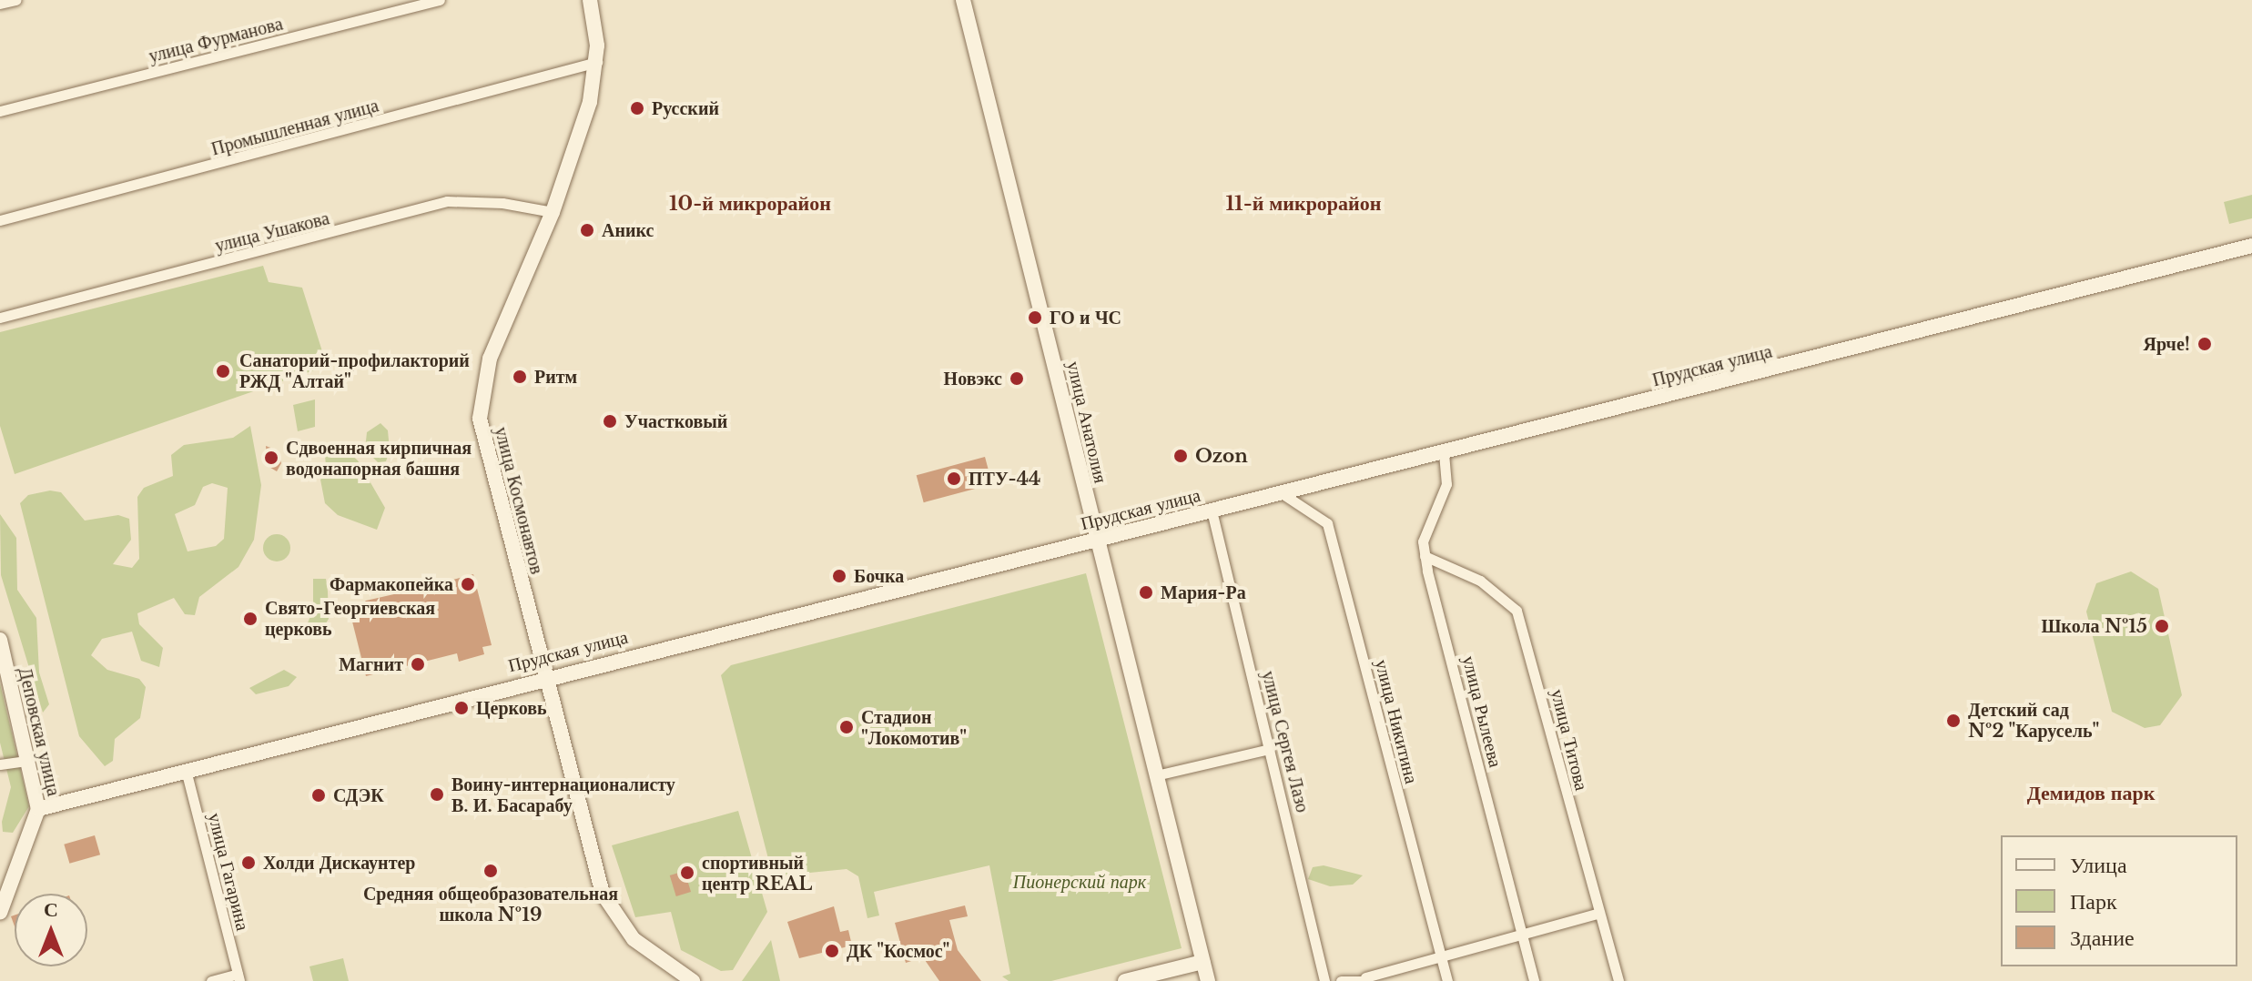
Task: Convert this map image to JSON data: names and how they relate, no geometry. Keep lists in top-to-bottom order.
{
  "streets": {
    "street": [
      "улица Фурманова",
      "Промышленная улица",
      "улица Ушакова",
      "Прудская улица",
      "улица Анатолия",
      "улица Космонавтов",
      "улица Рылеева",
      "улица Никитина",
      "Деповская улица",
      "улица Титова",
      "улица Сергея Лазо",
      "улица Гагарина"
    ]
  },
  "crossings": [
    ["Промышленная улица", "улица Космонавтов"],
    ["улица Ушакова", "улица Космонавтов"],
    ["Прудская улица", "улица Анатолия"],
    ["Прудская улица", "улица Космонавтов"],
    ["Прудская улица", "улица Рылеева"],
    ["Прудская улица", "улица Никитина"],
    ["Прудская улица", "Деповская улица"],
    ["Прудская улица", "улица Сергея Лазо"],
    ["Прудская улица", "улица Гагарина"],
    ["улица Рылеева", "улица Титова"]
  ],
  "districts": ["10-й микрорайон", "11-й микрорайон", "Демидов парк"],
  "parks": ["Пионерский парк"],
  "places": [
    "Русский",
    "Аникс",
    "ГО и ЧС",
    "Ярче!",
    "Санаторий-профилакторий РЖД \"Алтай\"",
    "Ритм",
    "Новэкс",
    "Участковый",
    "Ozon",
    "Сдвоенная кирпичная водонапорная башня",
    "ПТУ-44",
    "Бочка",
    "Фармакопейка",
    "Мария-Ра",
    "Свято-Георгиевская церковь",
    "Школа №15",
    "Магнит",
    "Церковь",
    "Детский сад №2 \"Карусель\"",
    "Стадион \"Локомотив\"",
    "Воину-интернационалисту В. И. Басарабу",
    "СДЭК",
    "Холди Дискаунтер",
    "Средняя общеобразовательная школа №19",
    "спортивный центр REAL",
    "ДК \"Космос\""
  ],
  "legend": ["Улица", "Парк", "Здание"],
  "north": "top"
}
